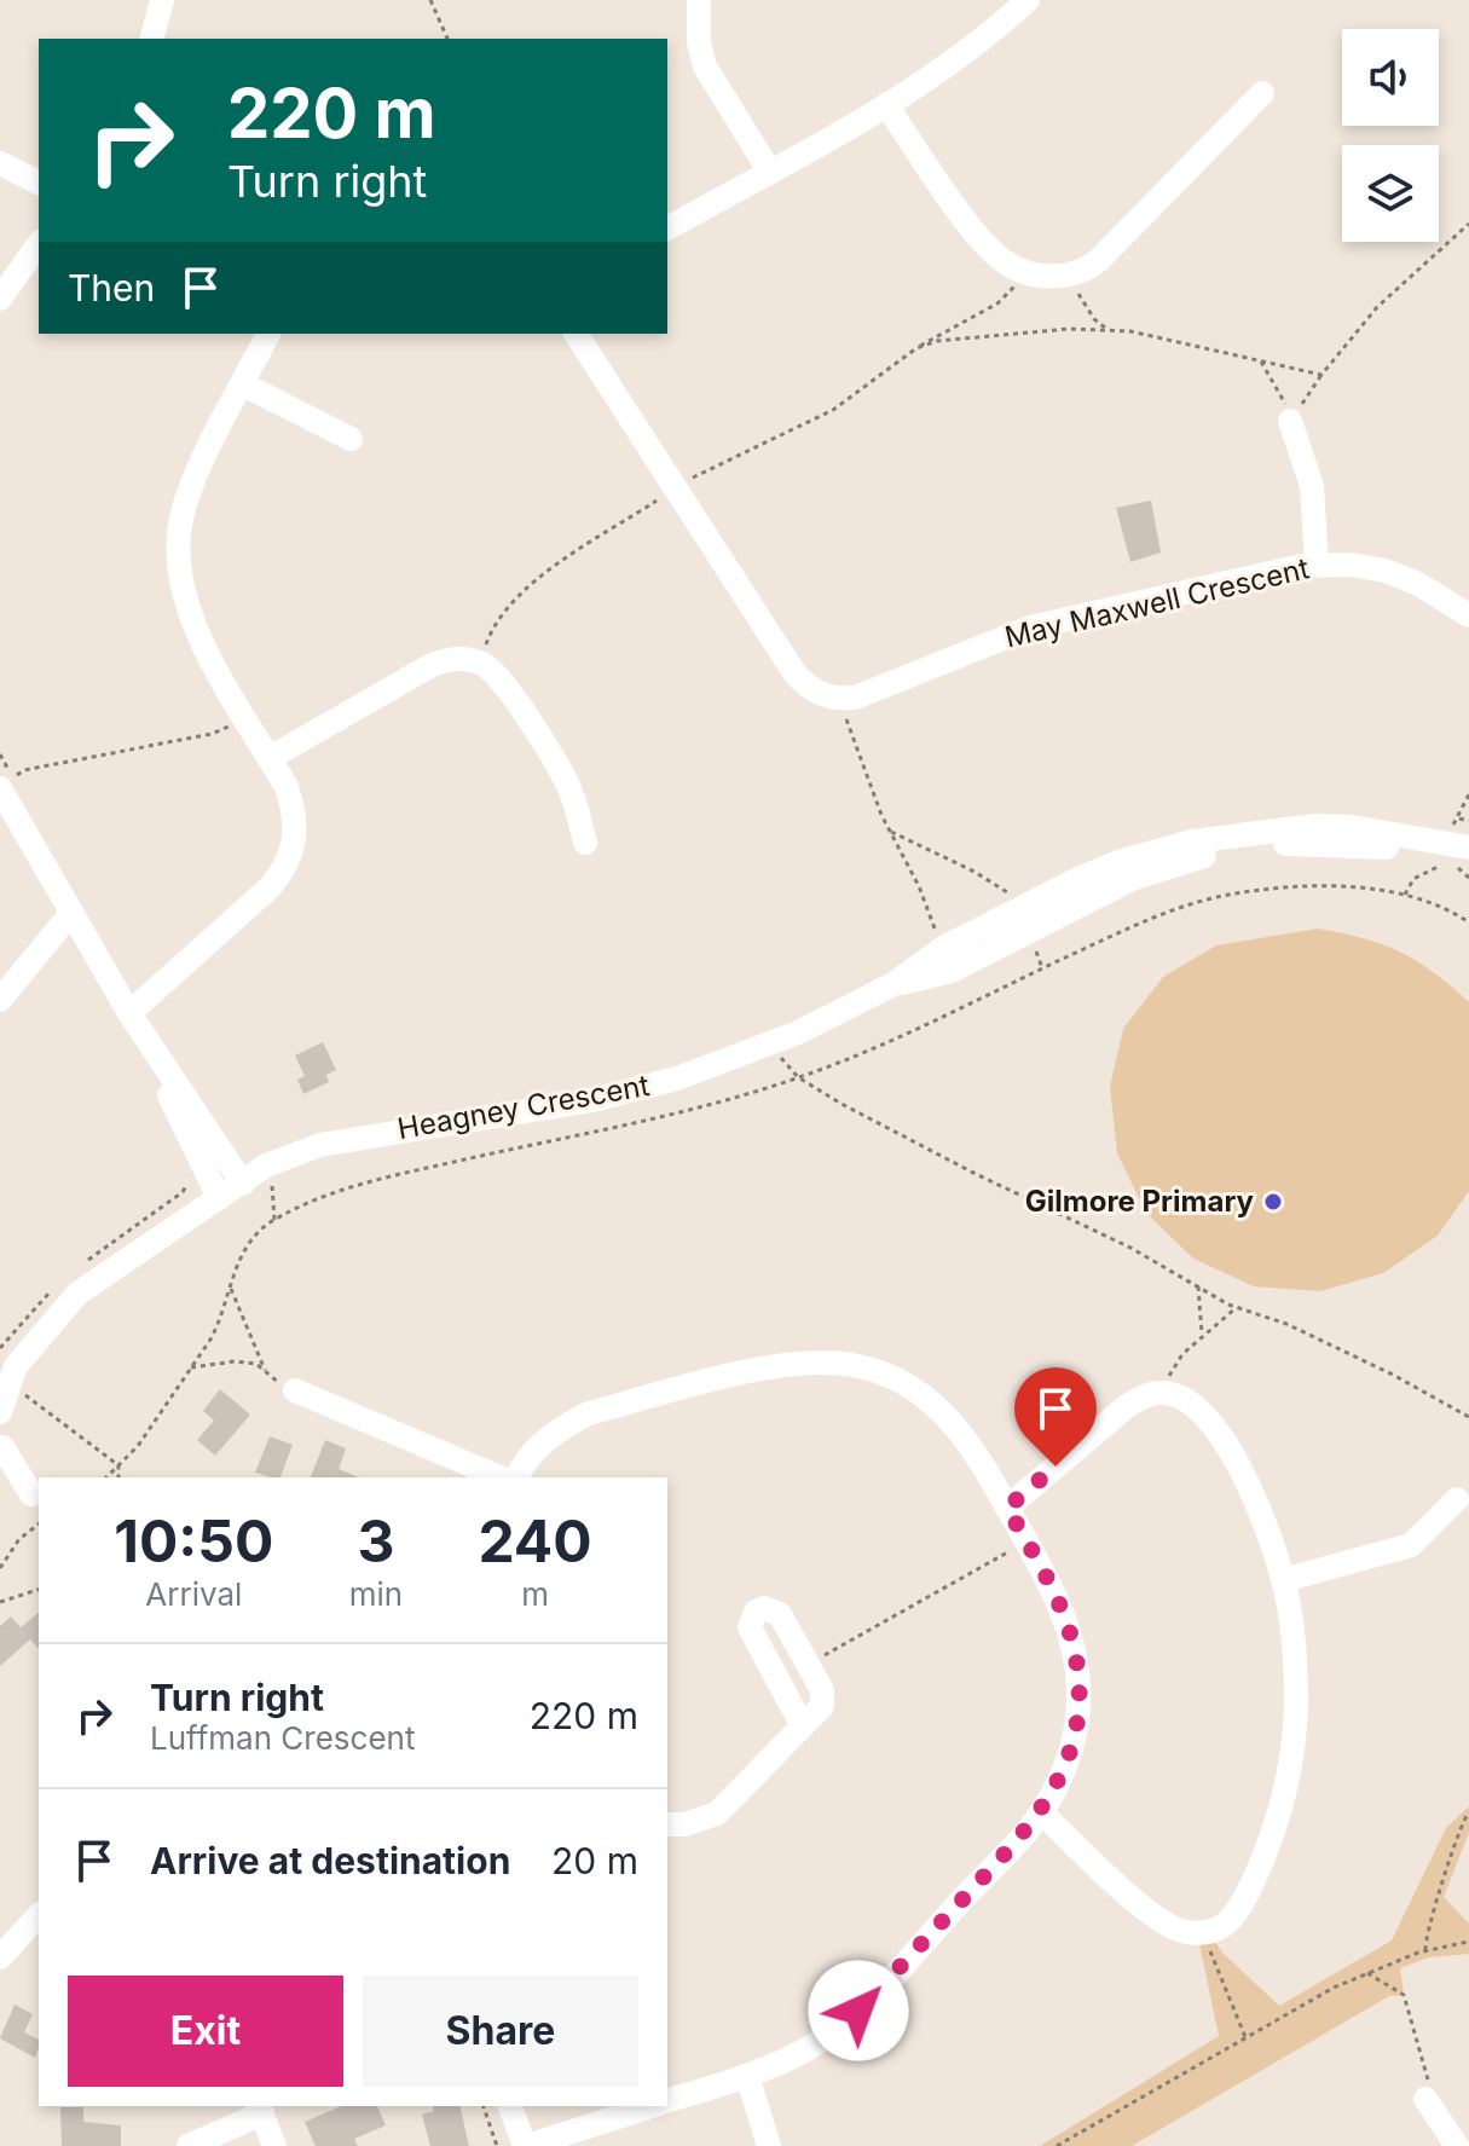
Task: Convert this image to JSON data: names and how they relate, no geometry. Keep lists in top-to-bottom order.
{
  "streets": {
    "street": ["May Maxwell Crescent", "Heagney Crescent"]
  },
  "places": ["Gilmore Primary"],
  "page": {
    "turn": ["220 m", "Turn right"],
    "then": "Then",
    "eta": [
      "10:50",
      "Arrival",
      "3",
      "min",
      "240",
      "m"
    ],
    "list": [
      {
        "name": "Turn right",
        "note": "Luffman Crescent",
        "value": "220 m"
      },
      {
        "name": "Arrive at destination",
        "value": "20 m"
      }
    ],
    "buttons": ["Exit", "Share"]
  }
}
